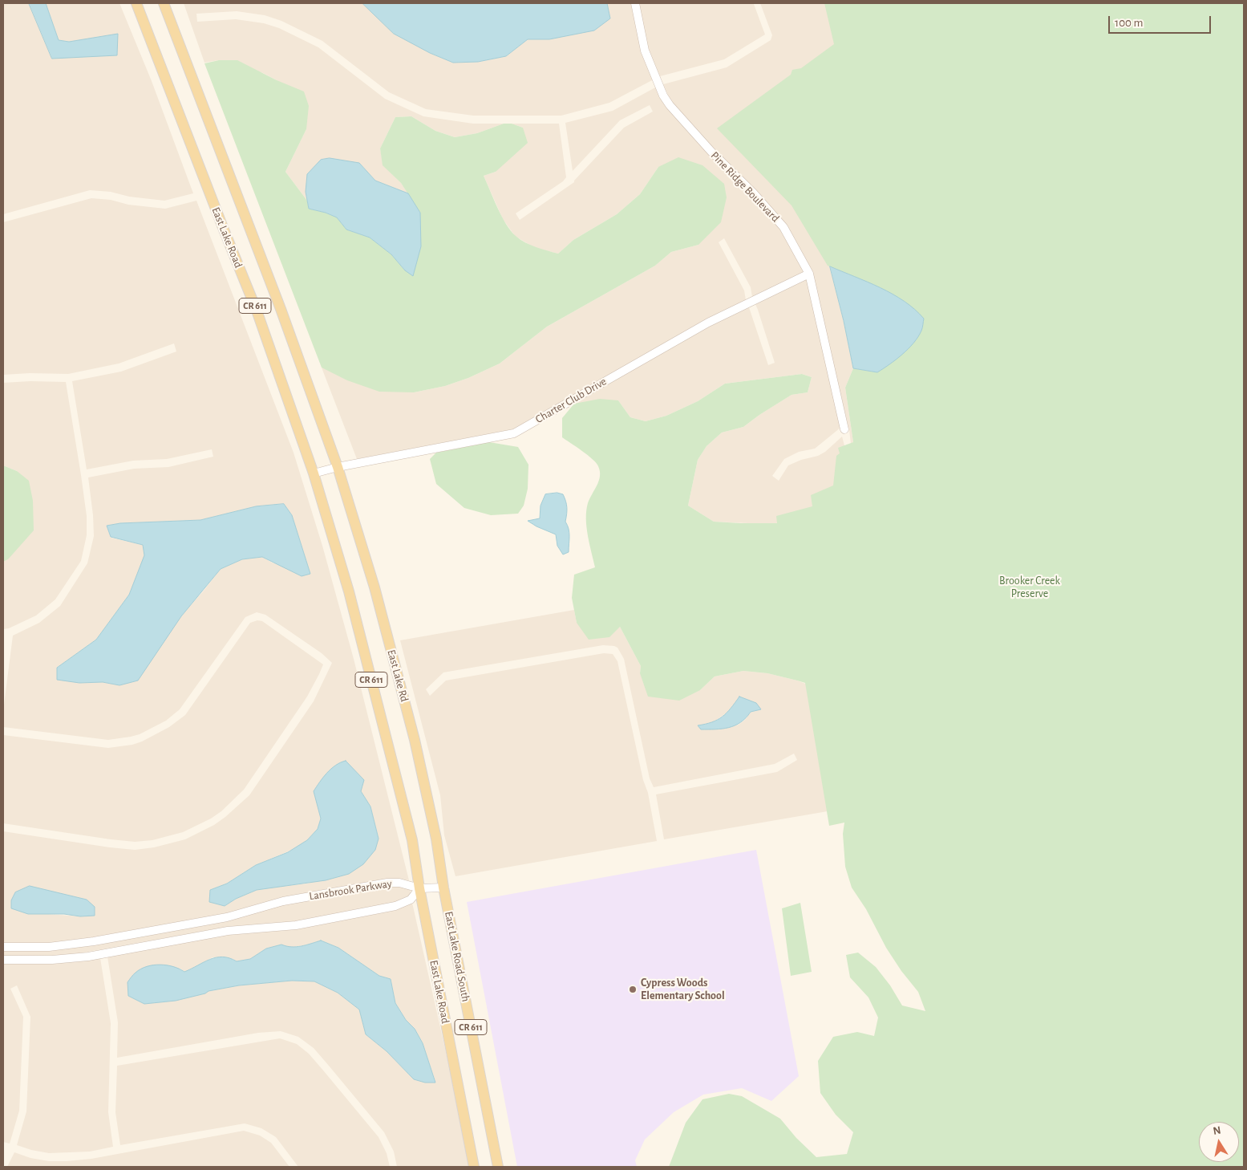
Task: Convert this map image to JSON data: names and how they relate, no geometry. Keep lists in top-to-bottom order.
{
  "streets": {
    "main road": [
      "East Lake Road",
      "CR 611",
      "East Lake Rd",
      "East Lake Road South"
    ],
    "street": ["Pine Ridge Boulevard", "Charter Club Drive", "Lansbrook Parkway"]
  },
  "crossings": [
    ["Pine Ridge Boulevard", "Charter Club Drive"],
    ["East Lake Road", "CR 611"],
    ["East Lake Road", "Charter Club Drive"],
    ["East Lake Road", "Lansbrook Parkway"],
    ["CR 611", "Charter Club Drive"],
    ["CR 611", "East Lake Rd"],
    ["CR 611", "Lansbrook Parkway"],
    ["Charter Club Drive", "East Lake Rd"],
    ["East Lake Rd", "East Lake Road South"]
  ],
  "parks": ["Brooker Creek Preserve"],
  "places": ["Cypress Woods Elementary School"],
  "scale_bar": "100 m",
  "north": "top"
}
